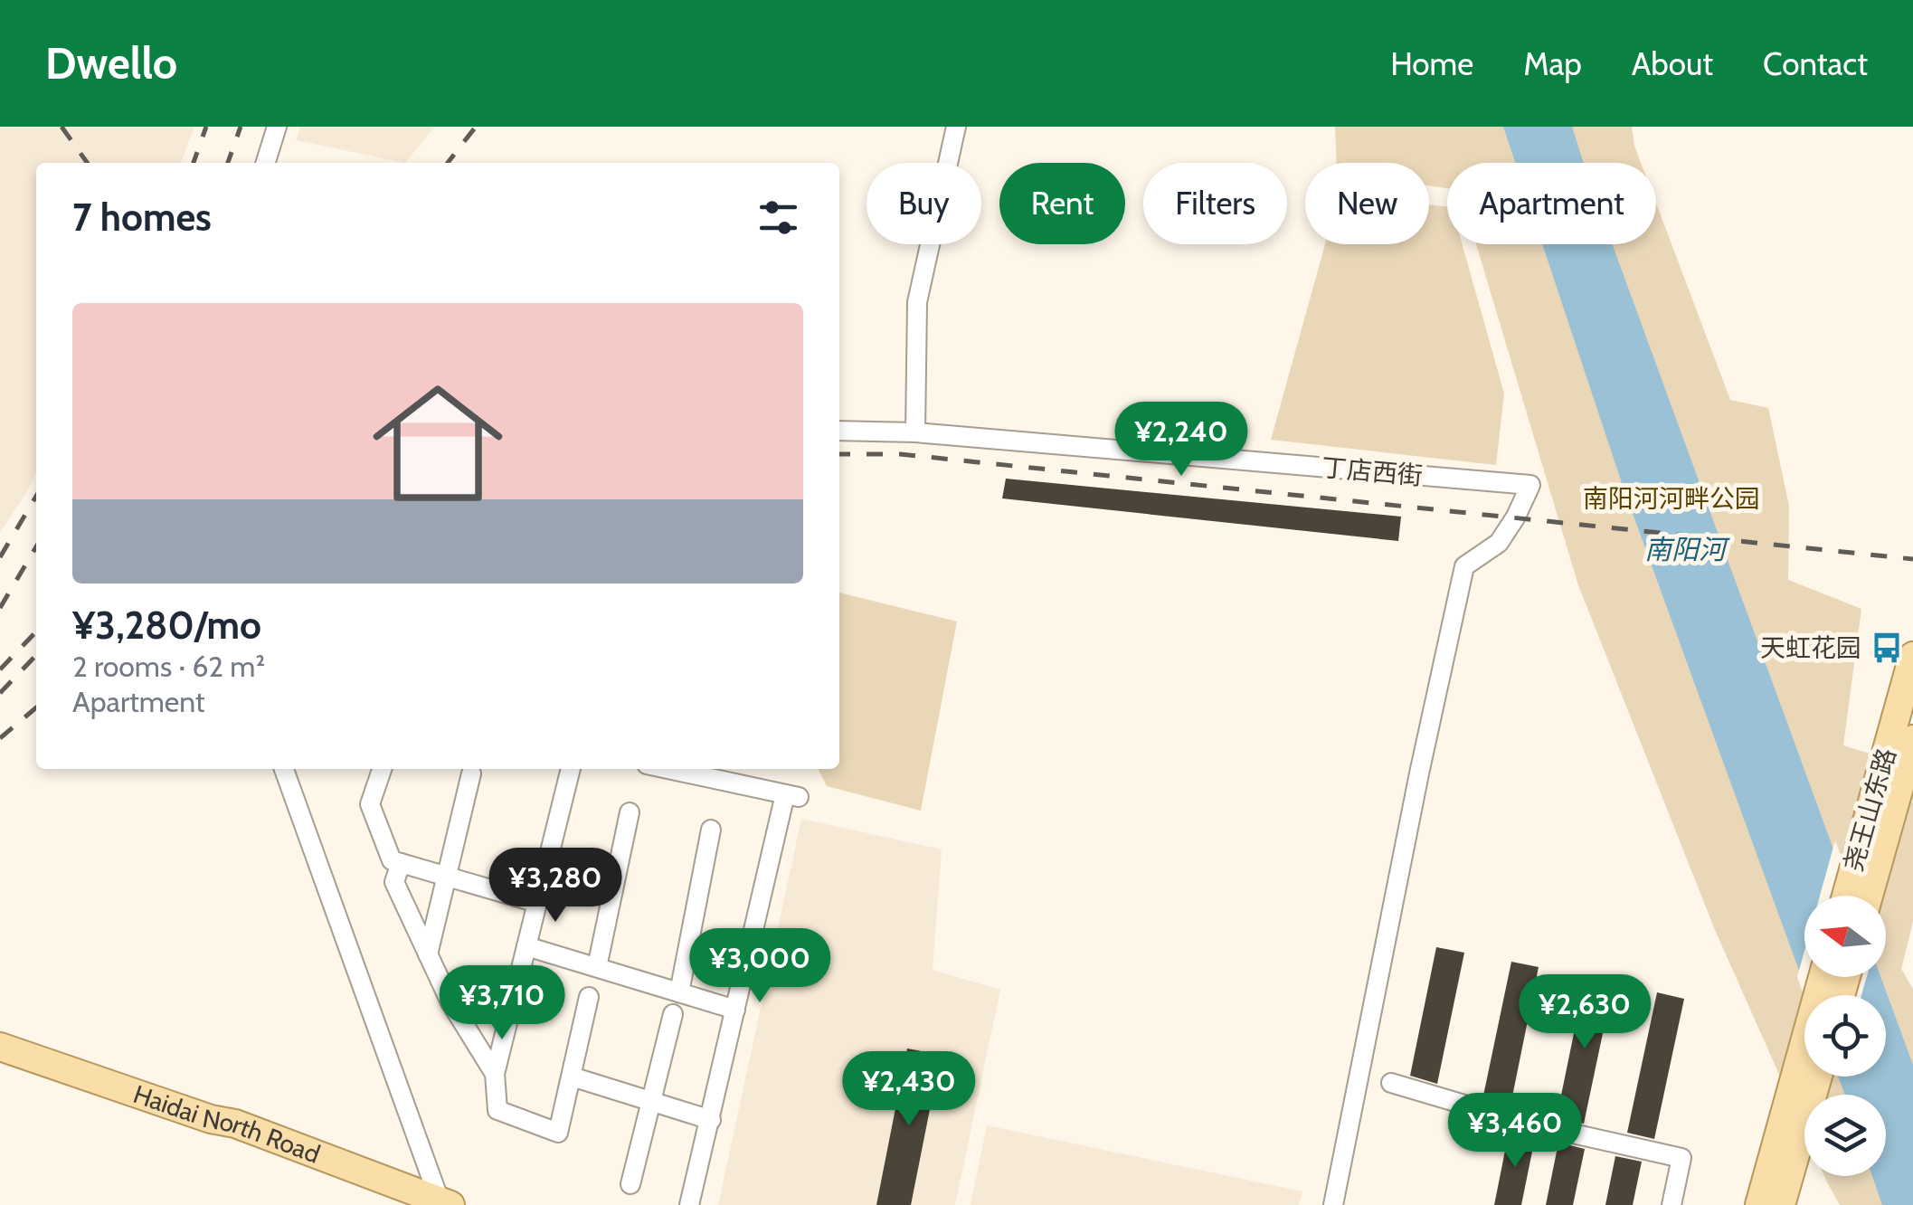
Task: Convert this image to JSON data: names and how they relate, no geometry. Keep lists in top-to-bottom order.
{
  "streets": {
    "main road": ["尧王山东路", "Haidai North Road"],
    "street": ["丁店西街"]
  },
  "water": ["南阳河"],
  "parks": ["南阳河河畔公园"],
  "places": {
    "bus stop": ["天虹花园"]
  },
  "north": "left",
  "page": {
    "header": "Dwello",
    "nav": [
      "Home",
      "Map",
      "About",
      "Contact"
    ],
    "chip": [
      "Buy",
      "Rent",
      "Filters",
      "New",
      "Apartment"
    ],
    "heading": "7 homes",
    "list": [
      {
        "name": "¥3,280/mo",
        "note": "2 rooms · 62 m² · Apartment"
      }
    ],
    "price": [
      "¥2,240",
      "¥3,280",
      "¥3,000",
      "¥3,710",
      "¥2,630",
      "¥2,430",
      "¥3,460"
    ]
  }
}
